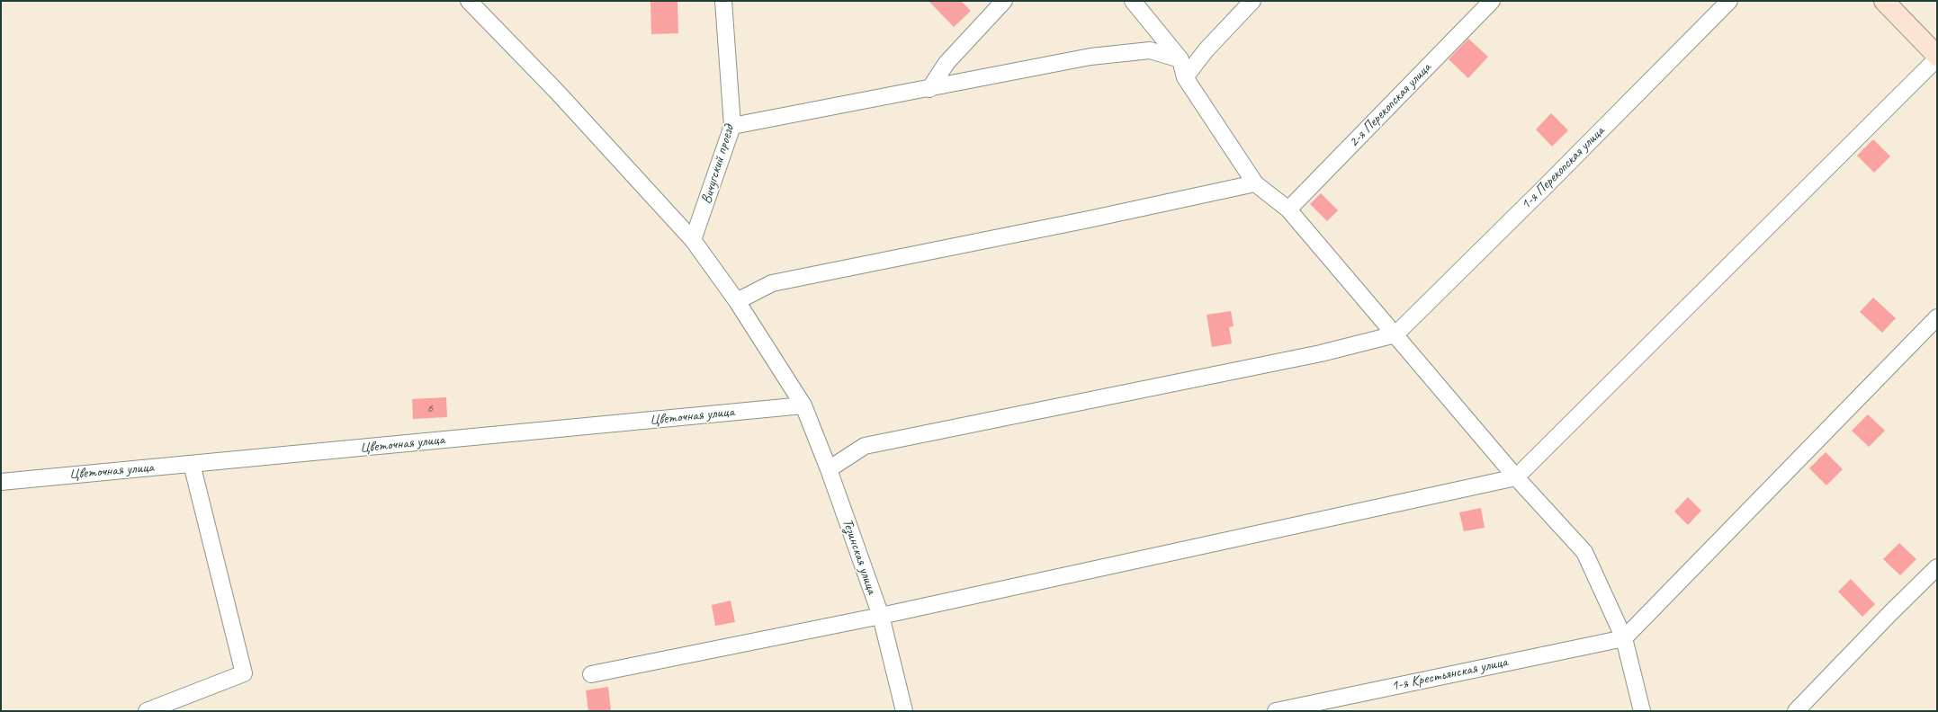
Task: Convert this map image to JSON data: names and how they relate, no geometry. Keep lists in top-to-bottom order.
{
  "streets": {
    "street": [
      "2-я Перекопская улица",
      "Вичугский проезд",
      "1-я Перекопская улица",
      "Цветочная улица",
      "Тезинская улица",
      "1-я Крестьянская улица"
    ]
  },
  "crossings": [
    ["Вичугский проезд", "Тезинская улица"],
    ["Цветочная улица", "Тезинская улица"]
  ],
  "house_numbers": ["6"]
}
